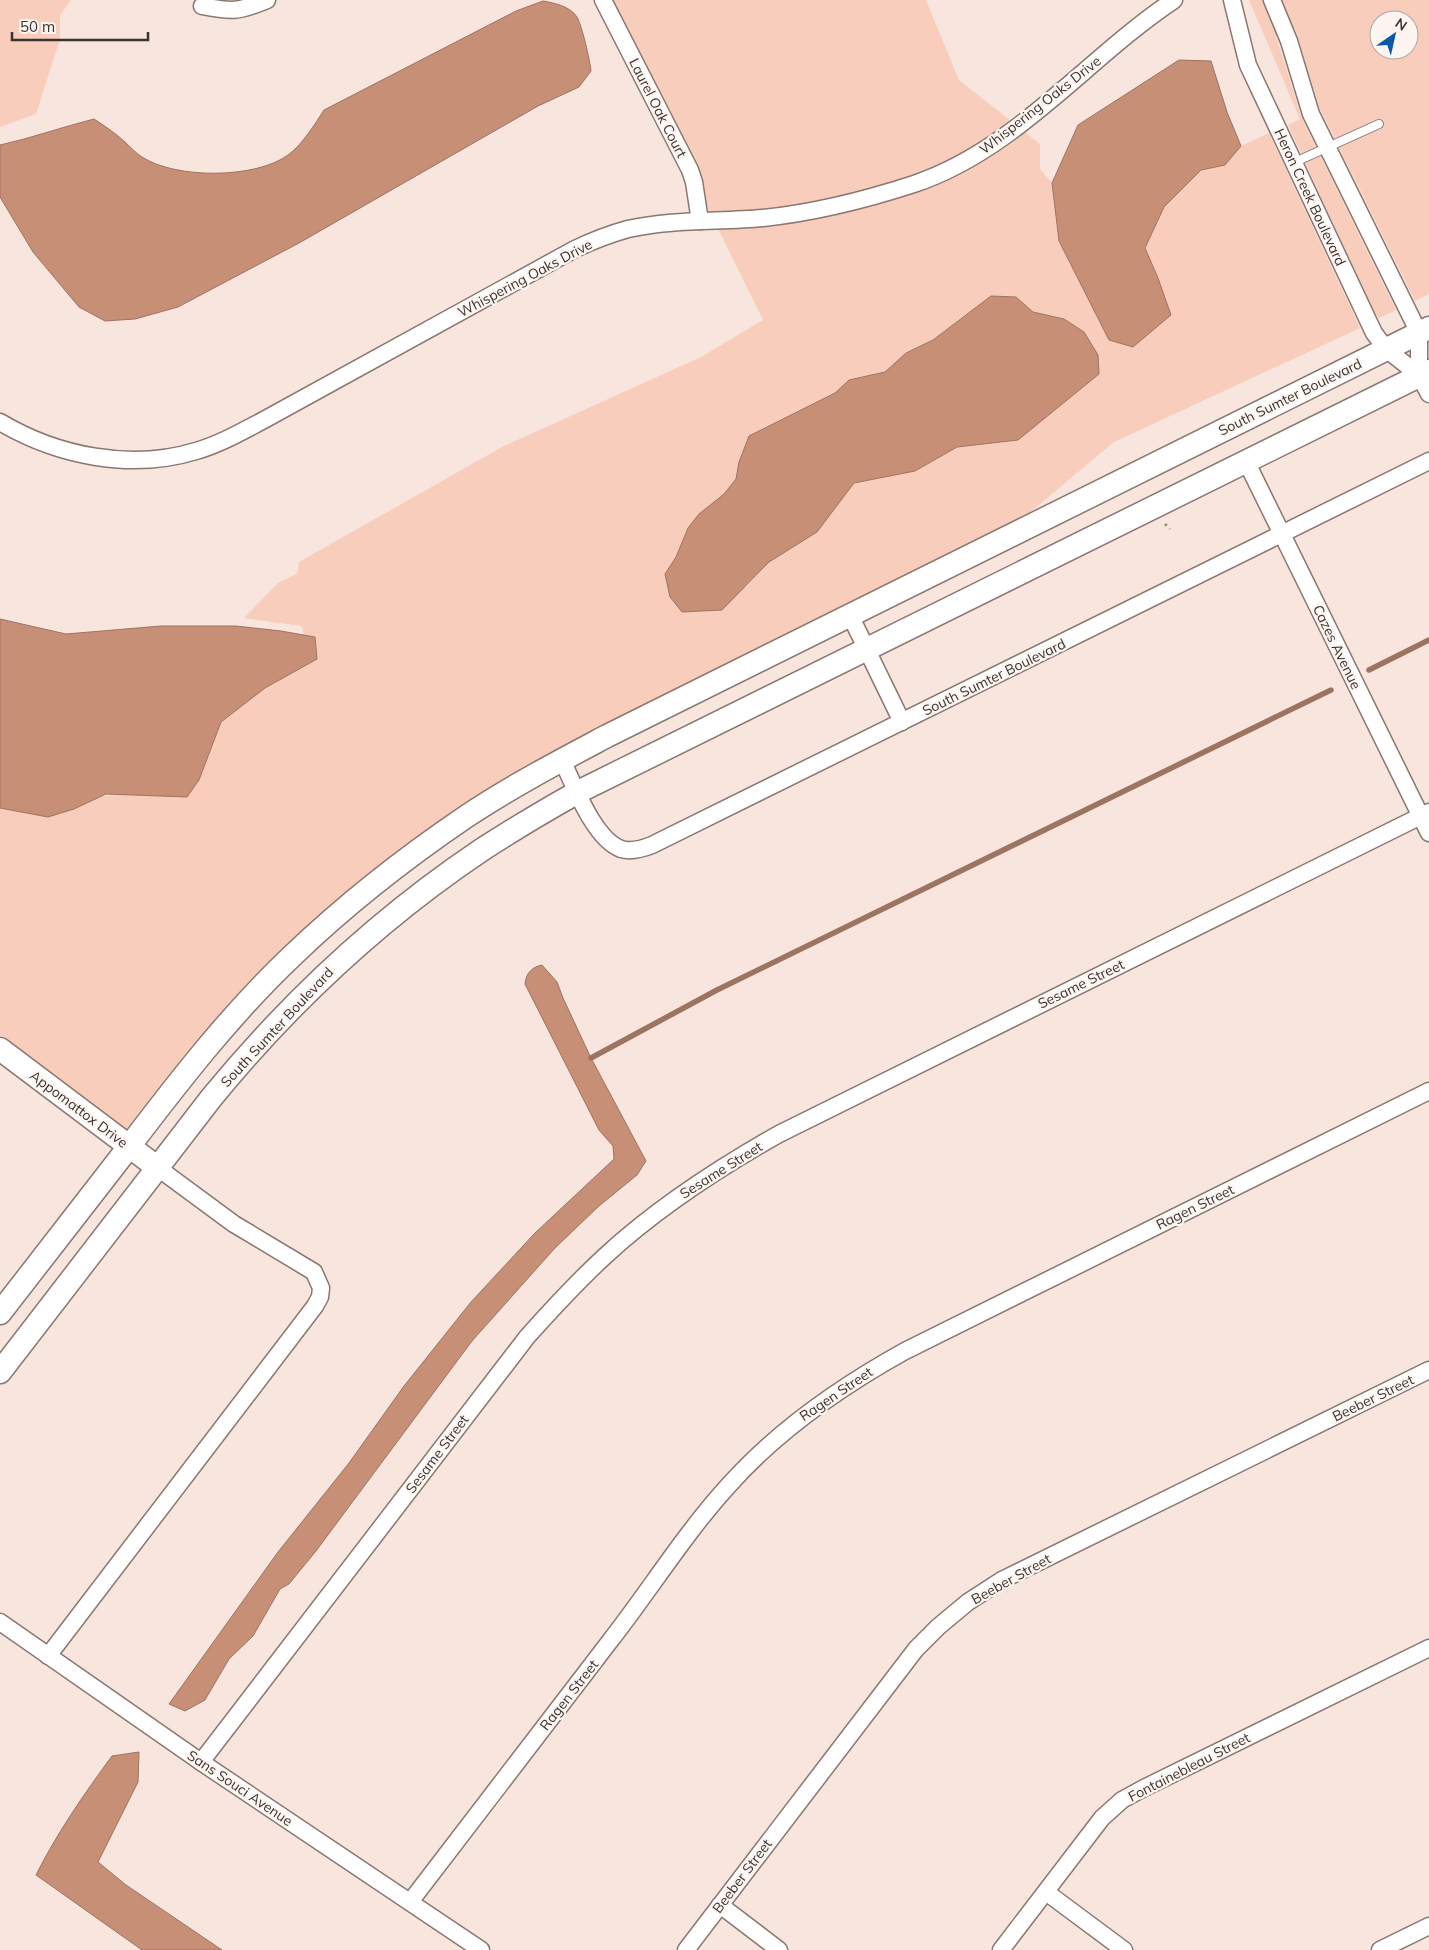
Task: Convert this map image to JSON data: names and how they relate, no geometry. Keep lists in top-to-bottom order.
{
  "streets": {
    "main road": ["South Sumter Boulevard", "Appomattox Drive"],
    "street": [
      "Whispering Oaks Drive",
      "Laurel Oak Court",
      "Heron Creek Boulevard",
      "Cazes Avenue",
      "Sesame Street",
      "Ragen Street",
      "Beeber Street",
      "Fontainebleau Street",
      "Sans Souci Avenue"
    ]
  },
  "crossings": [
    ["Whispering Oaks Drive", "Laurel Oak Court"],
    ["Heron Creek Boulevard", "South Sumter Boulevard"],
    ["South Sumter Boulevard", "Cazes Avenue"],
    ["South Sumter Boulevard", "Appomattox Drive"],
    ["Cazes Avenue", "Sesame Street"],
    ["Sesame Street", "Sans Souci Avenue"],
    ["Ragen Street", "Sans Souci Avenue"]
  ],
  "scale_bar": "50 m",
  "north": "top right"
}
